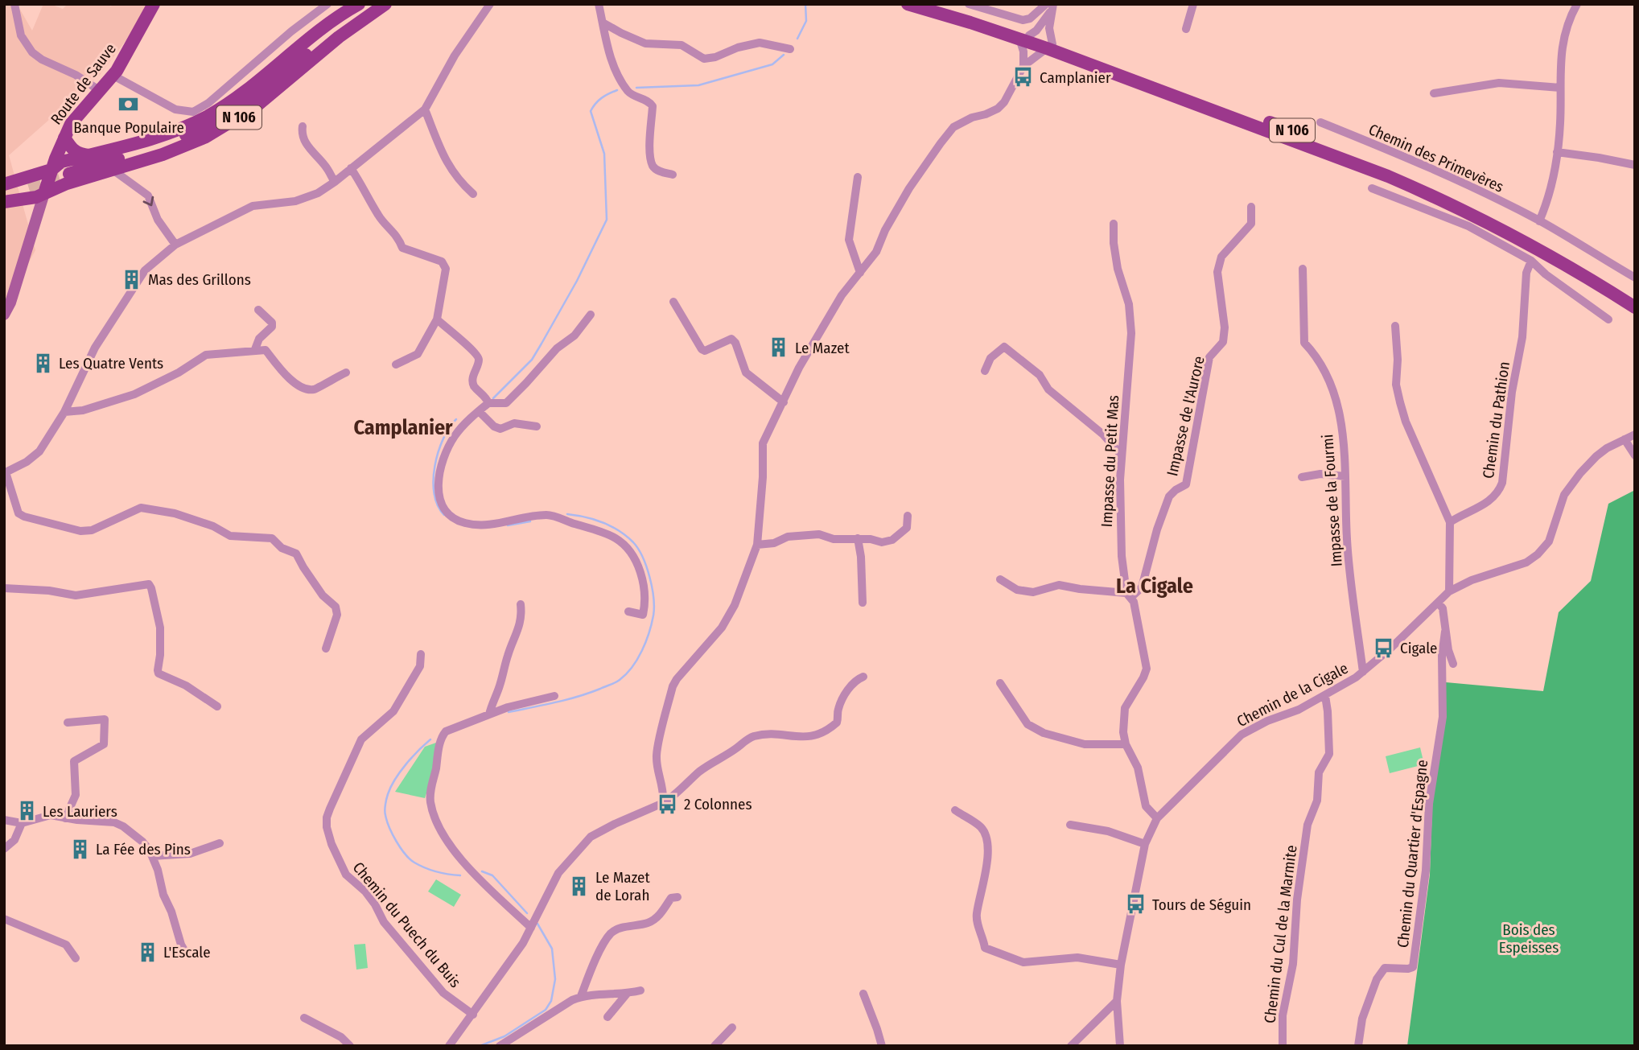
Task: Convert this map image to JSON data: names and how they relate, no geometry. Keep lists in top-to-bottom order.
{
  "streets": {
    "main road": ["Route de Sauve", "N 106"],
    "street": [
      "Chemin des Primevères",
      "Impasse de l'Aurore",
      "Chemin du Pathion",
      "Impasse du Petit Mas",
      "Impasse de la Fourmi",
      "Chemin de la Cigale",
      "Chemin du Quartier d'Espagne",
      "Chemin du Puech du Buis",
      "Chemin du Cul de la Marmite"
    ]
  },
  "crossings": [
    ["Route de Sauve", "N 106"],
    ["Impasse de l'Aurore", "Impasse du Petit Mas"],
    ["Impasse du Petit Mas", "Chemin de la Cigale"],
    ["Impasse de la Fourmi", "Chemin de la Cigale"],
    ["Chemin de la Cigale", "Chemin du Cul de la Marmite"]
  ],
  "districts": ["Camplanier", "La Cigale"],
  "parks": ["Bois des Espeisses"],
  "places": {
    "bus stop": [
      "Camplanier",
      "Cigale",
      "2 Colonnes",
      "Tours de Séguin"
    ],
    "bank": ["Banque Populaire"],
    "building": [
      "Mas des Grillons",
      "Le Mazet",
      "Les Quatre Vents",
      "Les Lauriers",
      "La Fée des Pins",
      "Le Mazet de Lorah",
      "L'Escale"
    ]
  }
}
